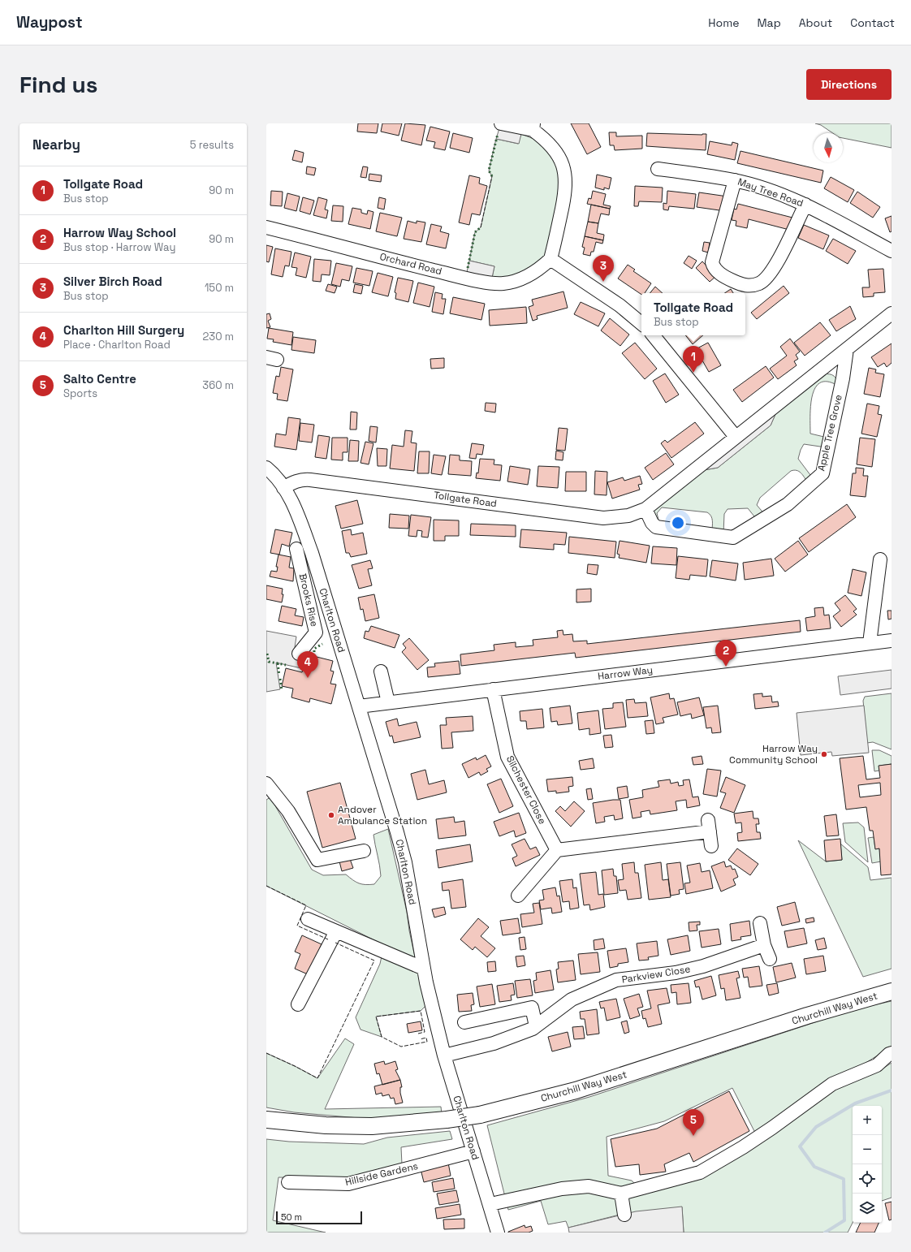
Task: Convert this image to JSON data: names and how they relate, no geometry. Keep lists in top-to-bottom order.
{
  "streets": {
    "main road": ["Churchill Way West"],
    "street": [
      "May Tree Road",
      "Orchard Road",
      "Apple Tree Grove",
      "Tollgate Road",
      "Brooks Rise",
      "Charlton Road",
      "Harrow Way",
      "Silchester Close",
      "Parkview Close",
      "Hillside Gardens"
    ]
  },
  "crossings": [
    ["Apple Tree Grove", "Tollgate Road"],
    ["Tollgate Road", "Charlton Road"],
    ["Brooks Rise", "Charlton Road"],
    ["Charlton Road", "Harrow Way"],
    ["Charlton Road", "Parkview Close"],
    ["Charlton Road", "Hillside Gardens"],
    ["Harrow Way", "Silchester Close"]
  ],
  "places": ["Harrow Way Community School", "Andover Ambulance Station"],
  "scale_bar": "50 m",
  "north": "bottom",
  "page": {
    "header": "Waypost",
    "nav": [
      "Home",
      "Map",
      "About",
      "Contact"
    ],
    "buttons": "Directions",
    "title": "Find us",
    "heading": ["Nearby", "5 results"],
    "list": [
      {
        "mark": "1",
        "name": "Tollgate Road",
        "note": "Bus stop",
        "value": "90 m"
      },
      {
        "mark": "2",
        "name": "Harrow Way School",
        "note": "Bus stop · Harrow Way",
        "value": "90 m"
      },
      {
        "mark": "3",
        "name": "Silver Birch Road",
        "note": "Bus stop",
        "value": "150 m"
      },
      {
        "mark": "4",
        "name": "Charlton Hill Surgery",
        "note": "Place · Charlton Road",
        "value": "230 m"
      },
      {
        "mark": "5",
        "name": "Salto Centre",
        "note": "Sports",
        "value": "360 m"
      }
    ],
    "pins": [
      "3",
      "1",
      "2",
      "4",
      "5"
    ],
    "popup": ["Tollgate Road", "Bus stop"],
    "map_buttons": ["+", "−"],
    "scale": "50 m"
  }
}
